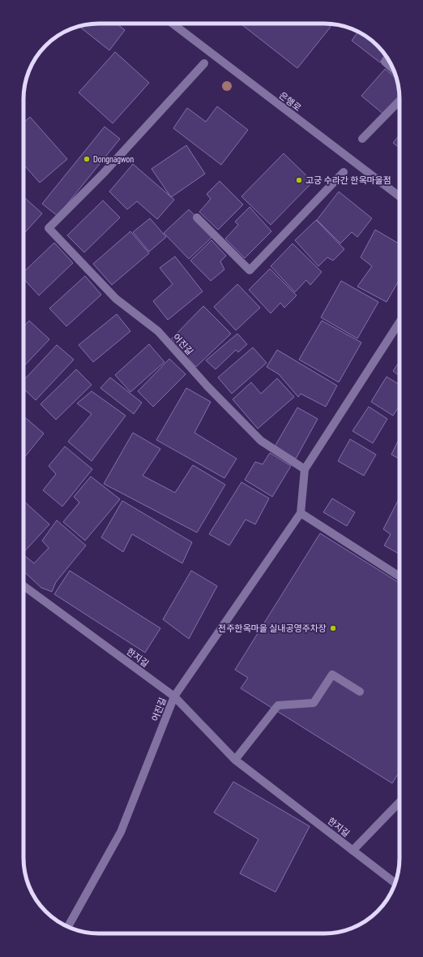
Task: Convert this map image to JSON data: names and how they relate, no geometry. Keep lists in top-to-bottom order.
{
  "streets": {
    "street": ["은행로", "어진길", "한지길"]
  },
  "crossings": [
    ["어진길", "한지길"]
  ],
  "places": ["Dongnagwon", "고궁 수라간 한옥마을점", "전주한옥마을 실내공영주차장"]
}
